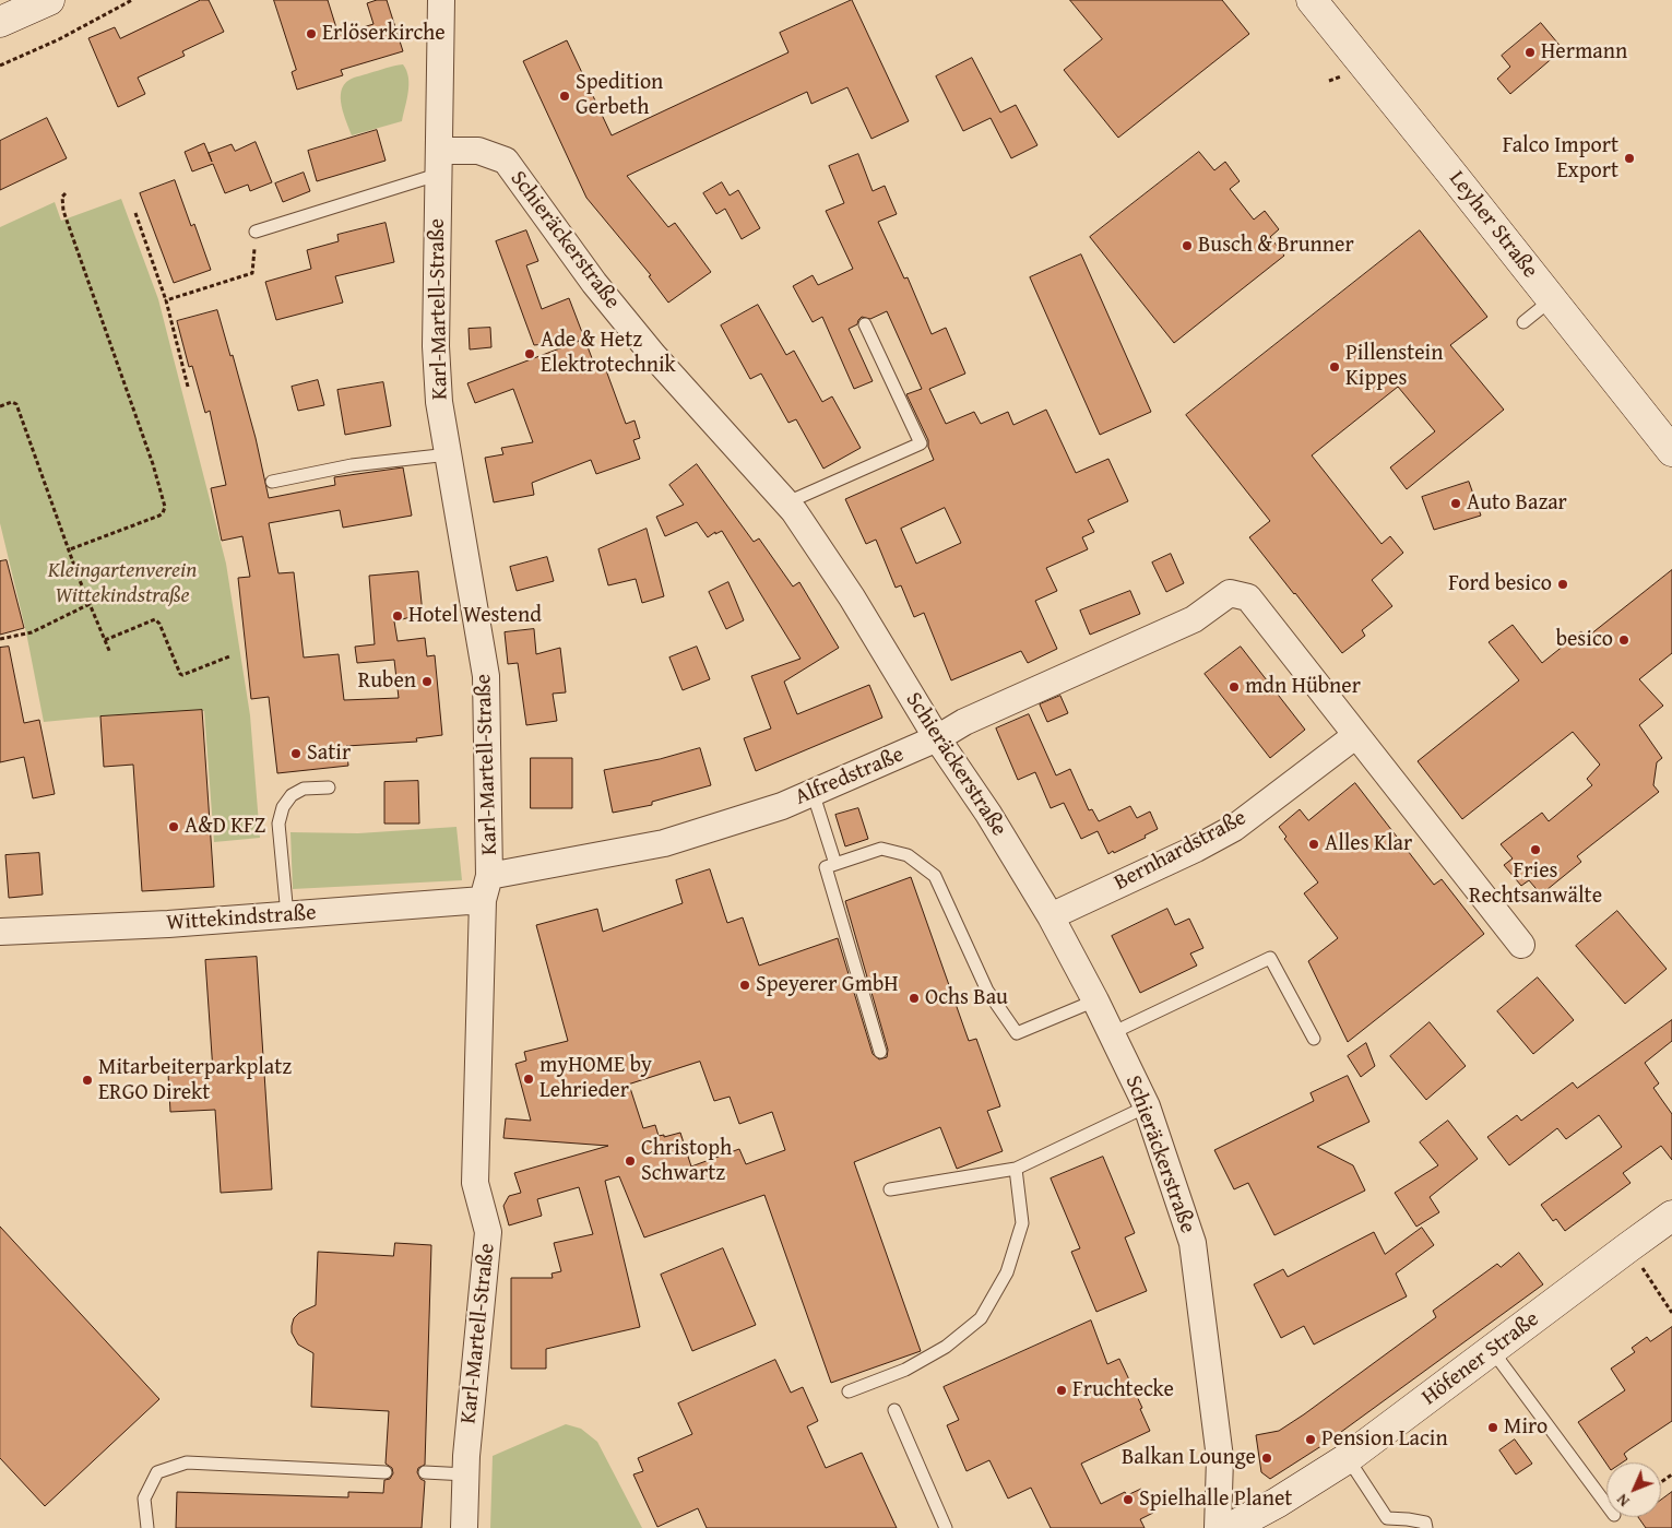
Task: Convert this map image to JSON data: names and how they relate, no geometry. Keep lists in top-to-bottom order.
{
  "streets": {
    "main road": ["Leyher Straße", "Höfener Straße"],
    "street": [
      "Schieräckerstraße",
      "Karl-Martell-Straße",
      "Alfredstraße",
      "Bernhardstraße",
      "Wittekindstraße"
    ]
  },
  "crossings": [
    ["Schieräckerstraße", "Karl-Martell-Straße"],
    ["Schieräckerstraße", "Alfredstraße"],
    ["Schieräckerstraße", "Bernhardstraße"],
    ["Karl-Martell-Straße", "Alfredstraße"],
    ["Karl-Martell-Straße", "Wittekindstraße"],
    ["Alfredstraße", "Bernhardstraße"],
    ["Alfredstraße", "Wittekindstraße"]
  ],
  "parks": ["Kleingartenverein Wittekindstraße"],
  "places": [
    "Erlöserkirche",
    "Hermann",
    "Spedition Gerbeth",
    "Falco Import Export",
    "Busch & Brunner",
    "Ade & Hetz Elektrotechnik",
    "Pillenstein Kippes",
    "Auto Bazar",
    "Ford besico",
    "Hotel Westend",
    "besico",
    "Ruben",
    "mdn Hübner",
    "Satir",
    "A&D KFZ",
    "Alles Klar",
    "Fries Rechtsanwälte",
    "Speyerer GmbH",
    "Ochs Bau",
    "myHOME by Lehrieder",
    "Mitarbeiterparkplatz ERGO Direkt",
    "Christoph Schwartz",
    "Fruchtecke",
    "Miro",
    "Pension Lacin",
    "Balkan Lounge",
    "Spielhalle Planet"
  ],
  "north": "bottom left"
}
